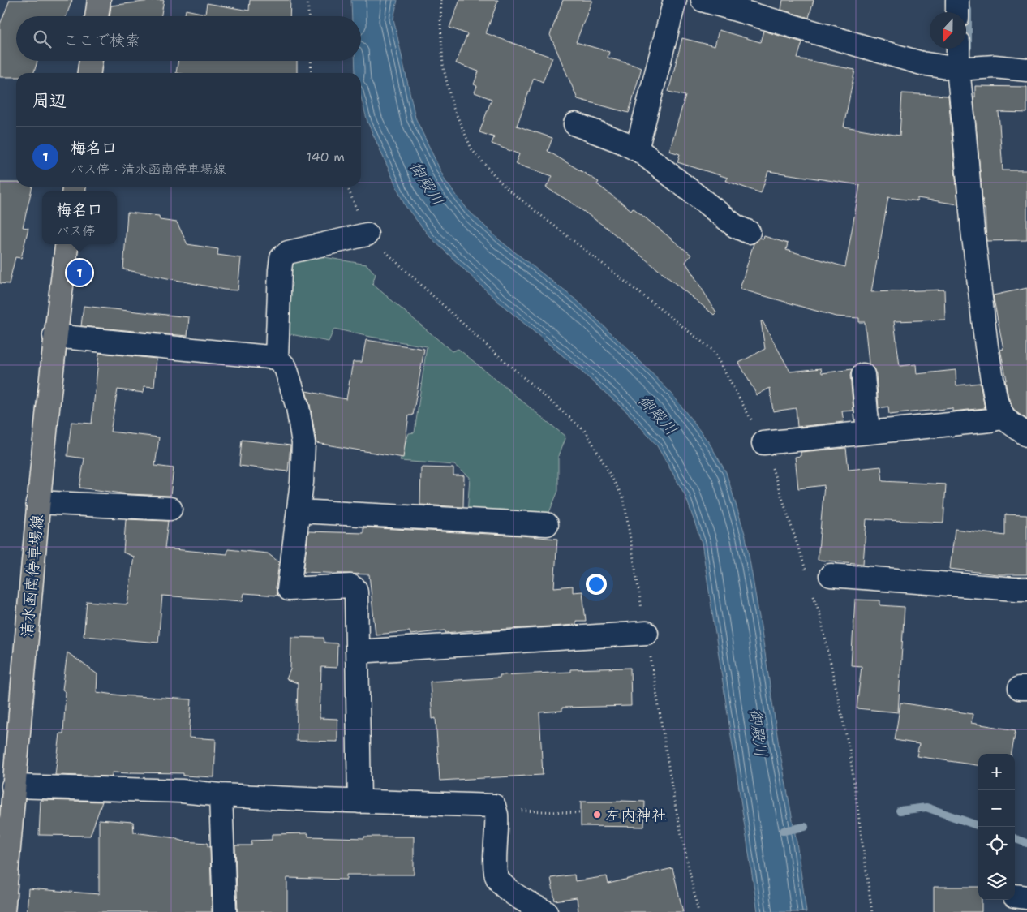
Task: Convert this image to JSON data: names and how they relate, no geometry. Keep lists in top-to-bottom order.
{
  "streets": {
    "main road": ["清水函南停車場線"]
  },
  "water": ["御殿川"],
  "places": ["左内神社"],
  "north": "bottom",
  "page": {
    "search": "ここで検索",
    "heading": "周辺",
    "list": [
      {
        "mark": "1",
        "name": "梅名口",
        "note": "バス停 · 清水函南停車場線",
        "value": "140 m"
      }
    ],
    "popup": ["梅名口", "バス停"],
    "pins": "1",
    "map_buttons": ["+", "−"]
  }
}
